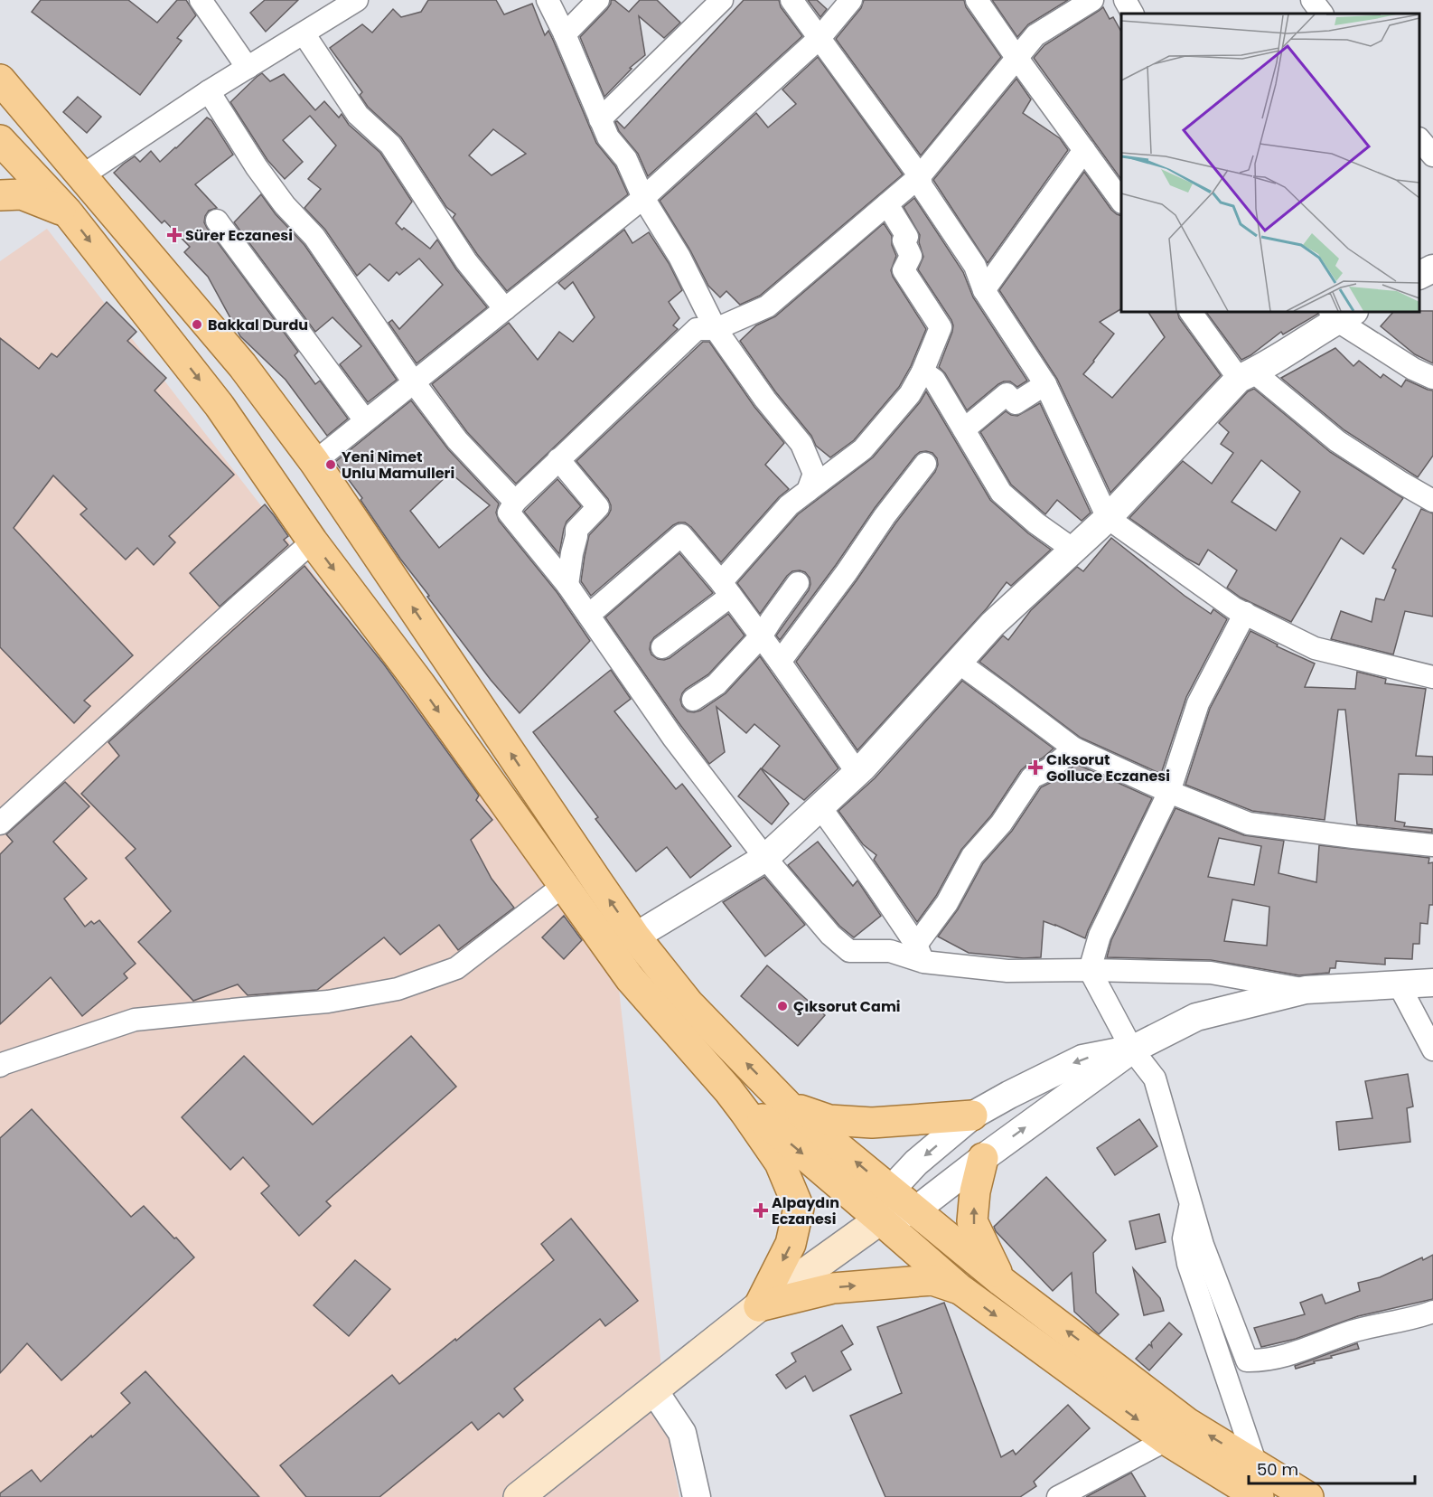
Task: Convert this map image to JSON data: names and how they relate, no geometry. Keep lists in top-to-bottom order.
{
  "places": {
    "health": ["Sürer Eczanesi", "Cıksorut Golluce Eczanesi", "Alpaydın Eczanesi"],
    "other": ["Bakkal Durdu", "Yeni Nimet Unlu Mamulleri", "Çıksorut Cami"]
  },
  "scale_bar": "50 m"
}
